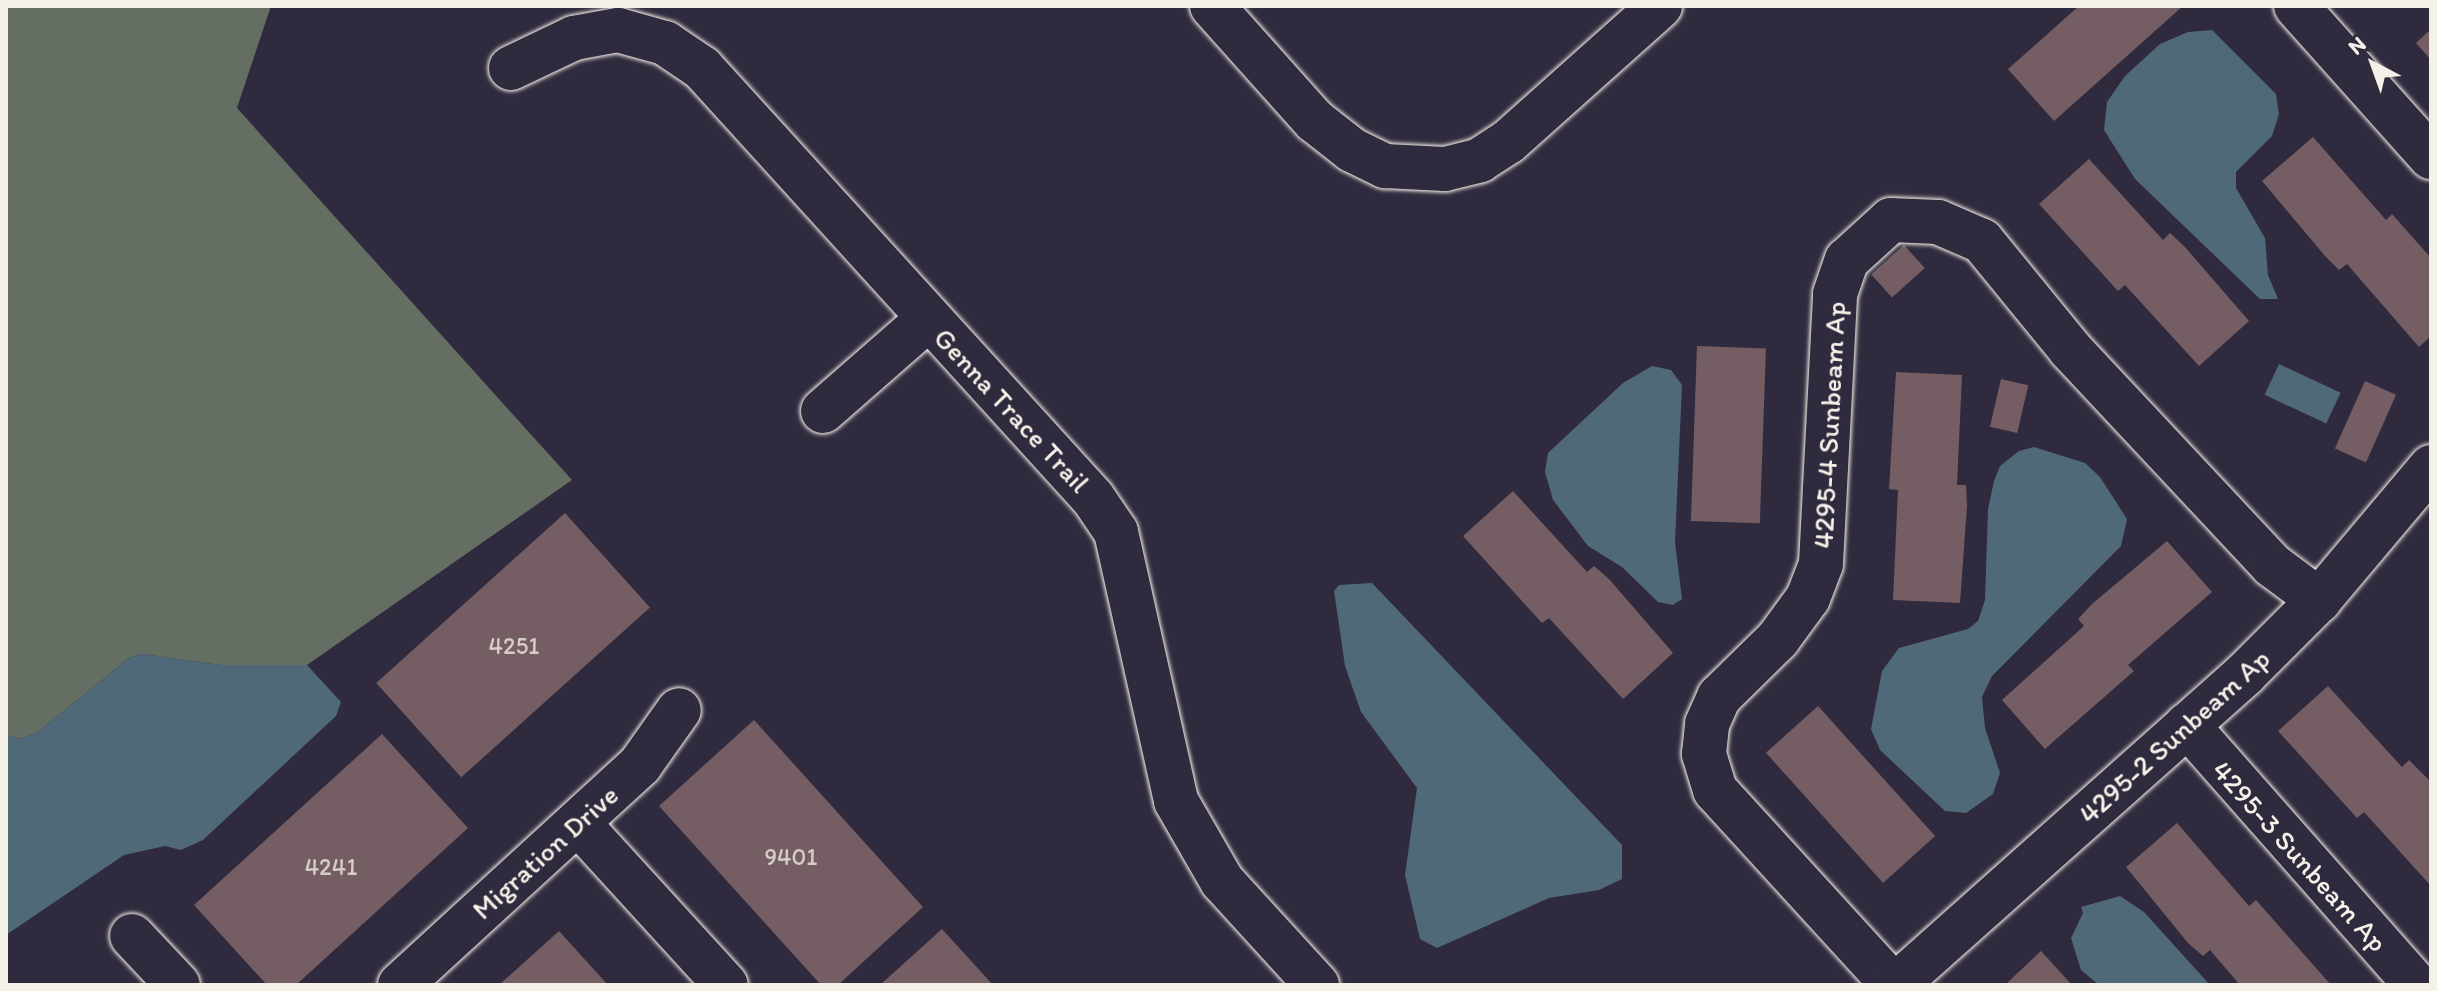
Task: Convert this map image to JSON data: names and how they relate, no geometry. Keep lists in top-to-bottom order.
{
  "streets": {
    "street": [
      "Genna Trace Trail",
      "4295-4 Sunbeam Ap",
      "4295-2 Sunbeam Ap",
      "Migration Drive",
      "4295-3 Sunbeam Ap"
    ]
  },
  "crossings": [
    ["4295-4 Sunbeam Ap", "4295-2 Sunbeam Ap"],
    ["4295-2 Sunbeam Ap", "4295-3 Sunbeam Ap"]
  ],
  "house_numbers": ["4251", "9401", "4241"],
  "north": "top left"
}
